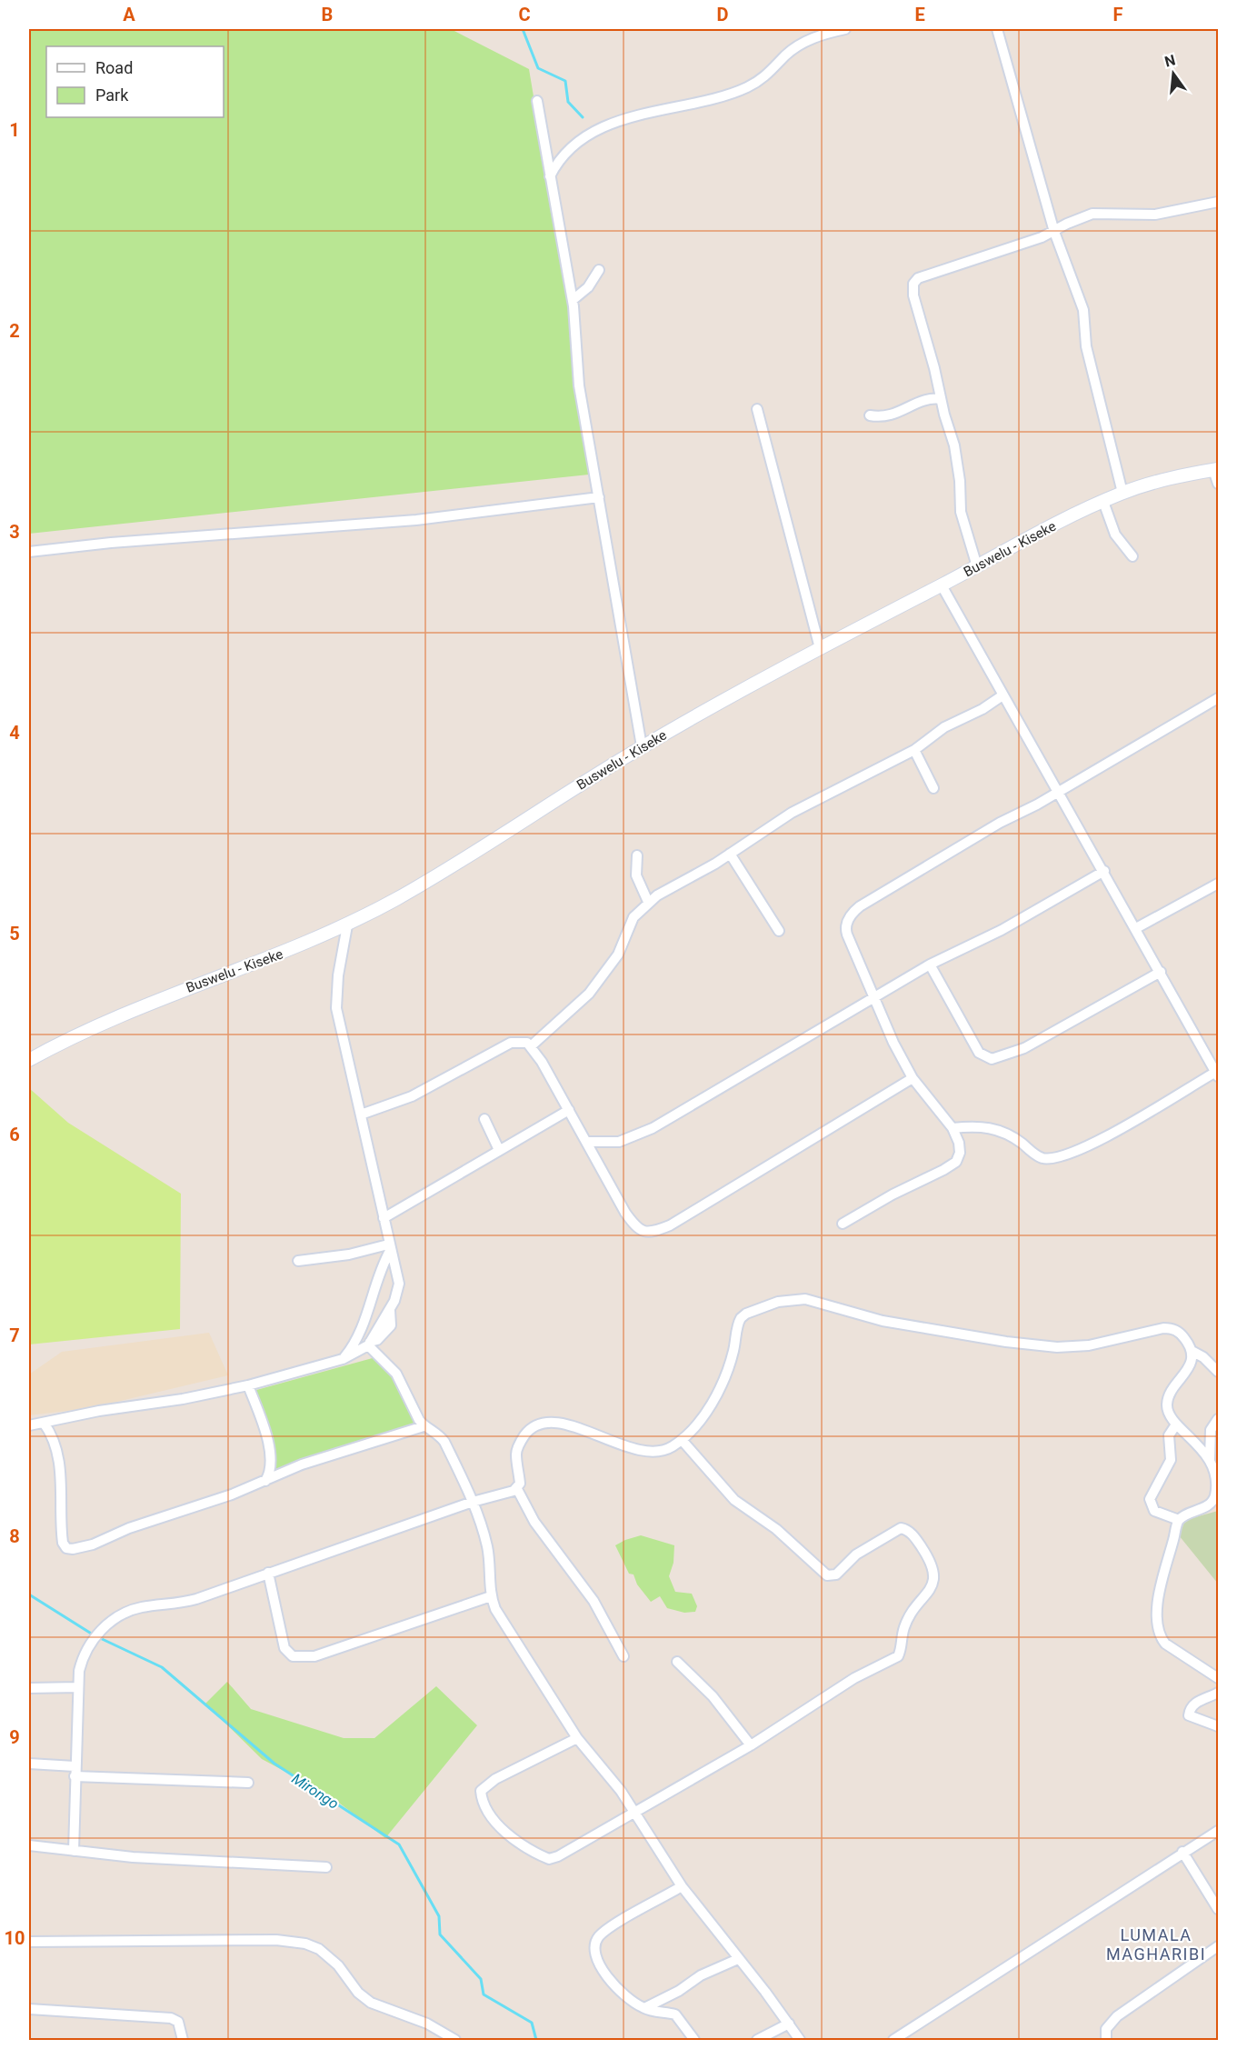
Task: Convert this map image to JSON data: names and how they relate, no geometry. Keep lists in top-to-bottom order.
{
  "streets": {
    "main road": ["Buswelu - Kiseke"]
  },
  "districts": ["LUMALA MAGHARIBI"],
  "water": ["Mirongo"],
  "legend": ["Road", "Park"],
  "north": "top",
  "grid": {
    "columns": [
      "A",
      "B",
      "C",
      "D",
      "E",
      "F"
    ],
    "rows": [
      "1",
      "2",
      "3",
      "4",
      "5",
      "6",
      "7",
      "8",
      "9",
      "10"
    ]
  }
}
